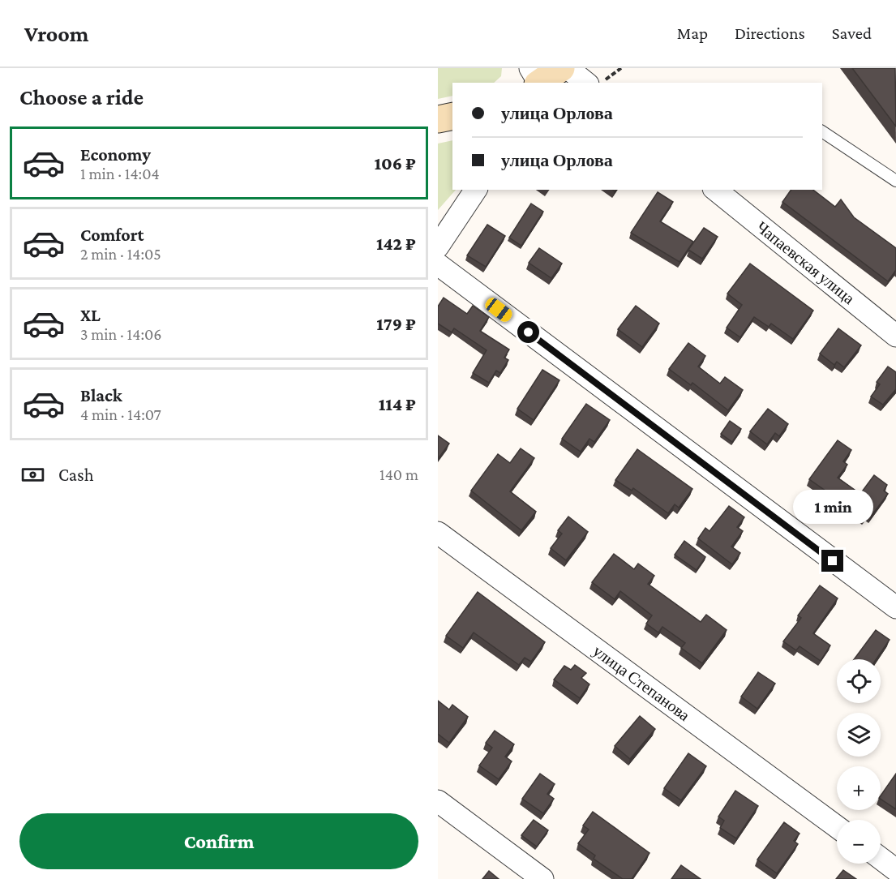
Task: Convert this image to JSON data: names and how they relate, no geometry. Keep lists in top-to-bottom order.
{
  "streets": {
    "street": ["Чапаевская улица", "улица Степанова"]
  },
  "page": {
    "header": "Vroom",
    "nav": ["Map", "Directions", "Saved"],
    "heading": "Choose a ride",
    "banner": ["улица Орлова", "улица Орлова"],
    "list": [
      {
        "name": "Economy",
        "note": "1 min · 14:04",
        "value": "106 ₽"
      },
      {
        "name": "Comfort",
        "note": "2 min · 14:05",
        "value": "142 ₽"
      },
      {
        "name": "XL",
        "note": "3 min · 14:06",
        "value": "179 ₽"
      },
      {
        "name": "Black",
        "note": "4 min · 14:07",
        "value": "114 ₽"
      }
    ],
    "pay": ["Cash", "140 m"],
    "bubble": "1 min",
    "map_buttons": ["+", "−"],
    "buttons": "Confirm"
  }
}
